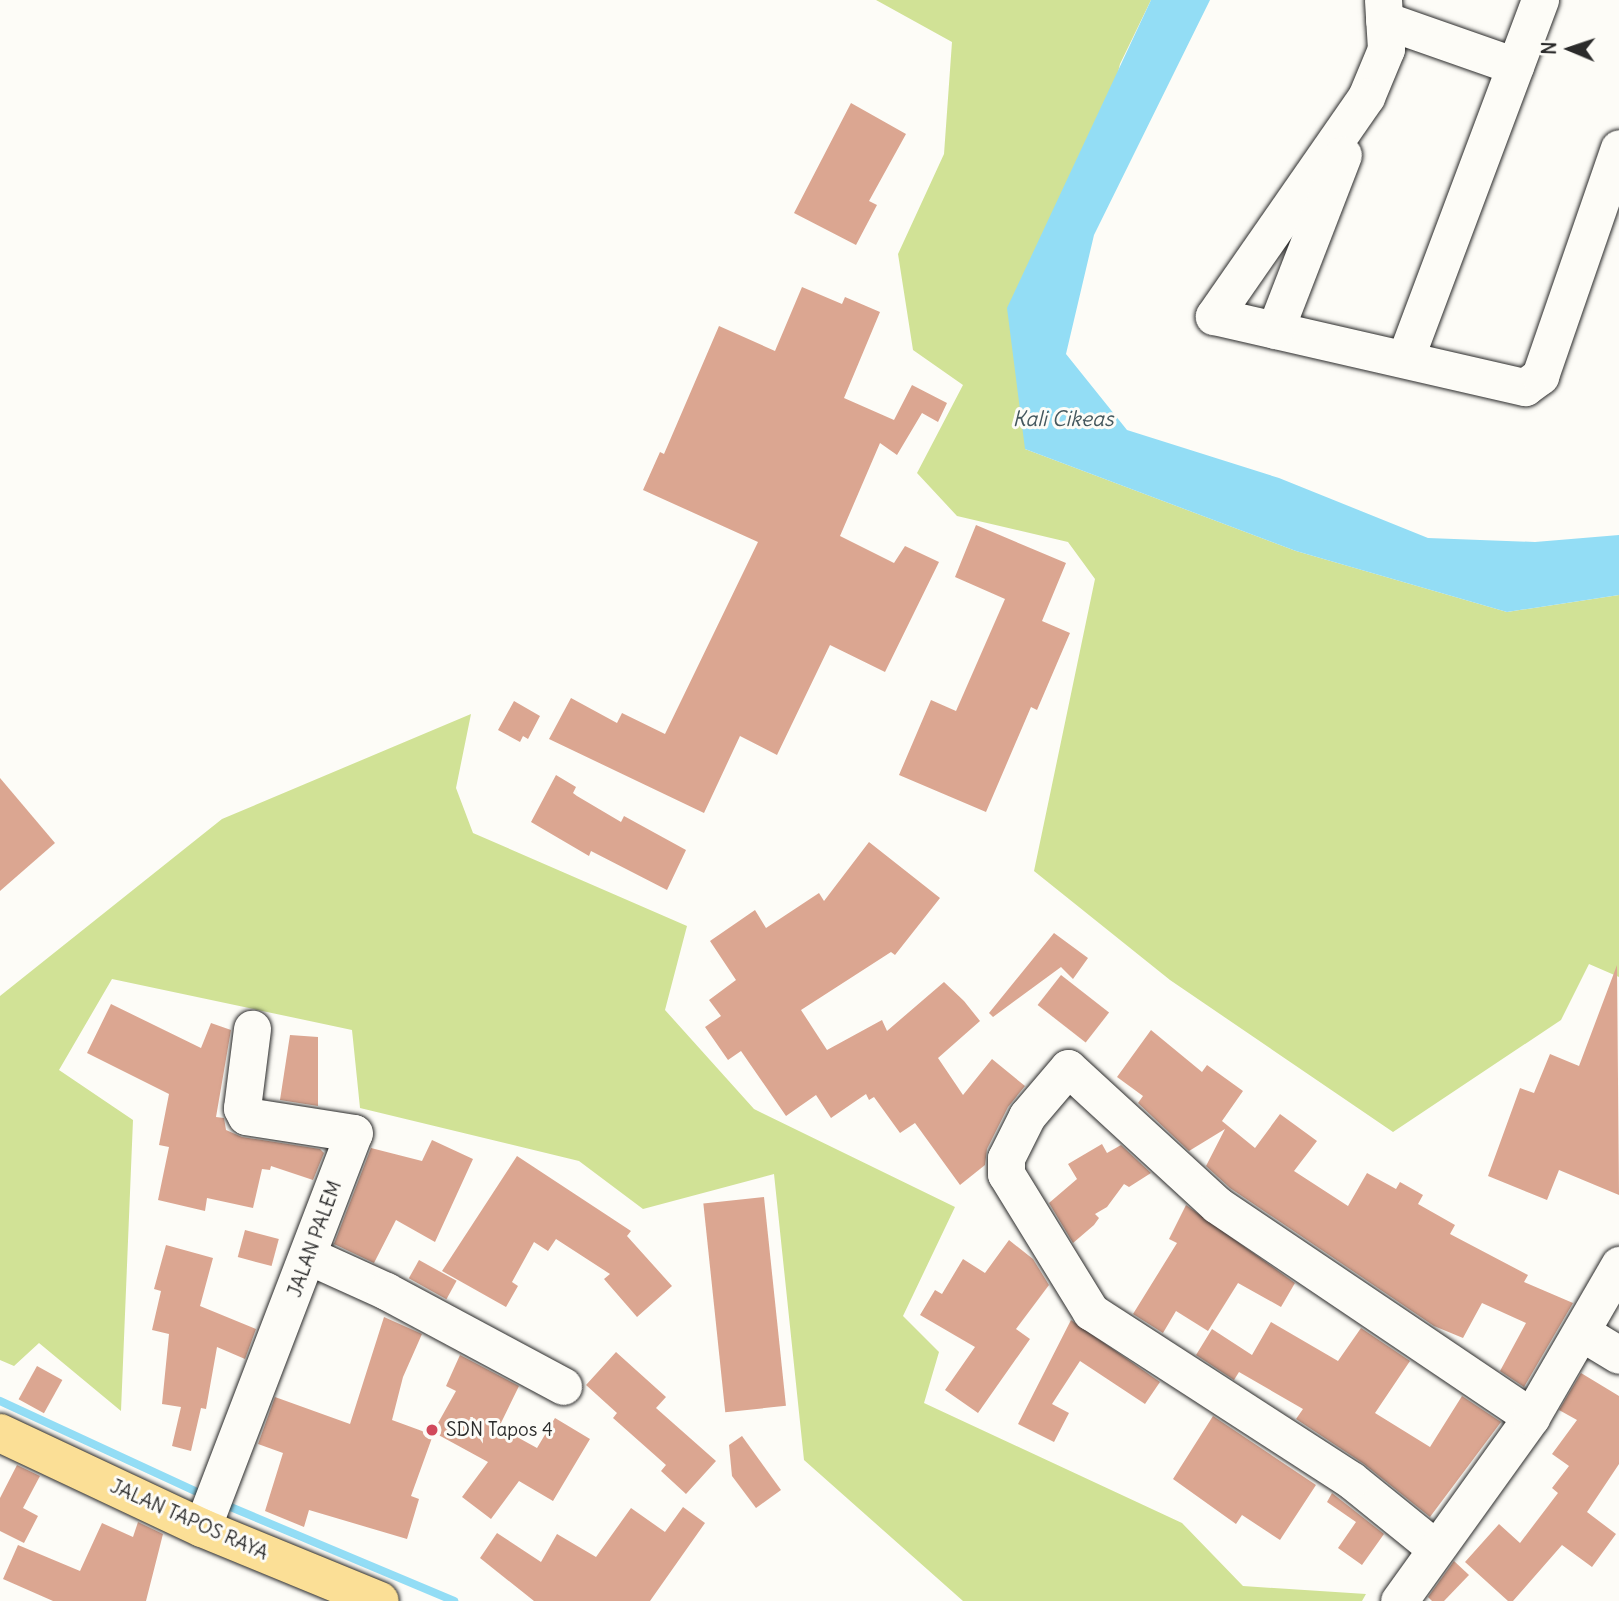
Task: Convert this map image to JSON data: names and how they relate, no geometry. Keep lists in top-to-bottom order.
{
  "streets": {
    "main road": ["JALAN TAPOS RAYA"],
    "street": ["JALAN PALEM"]
  },
  "crossings": [
    ["JALAN PALEM", "JALAN TAPOS RAYA"]
  ],
  "water": ["Kali Cikeas"],
  "places": ["SDN Tapos 4"],
  "north": "left"
}
